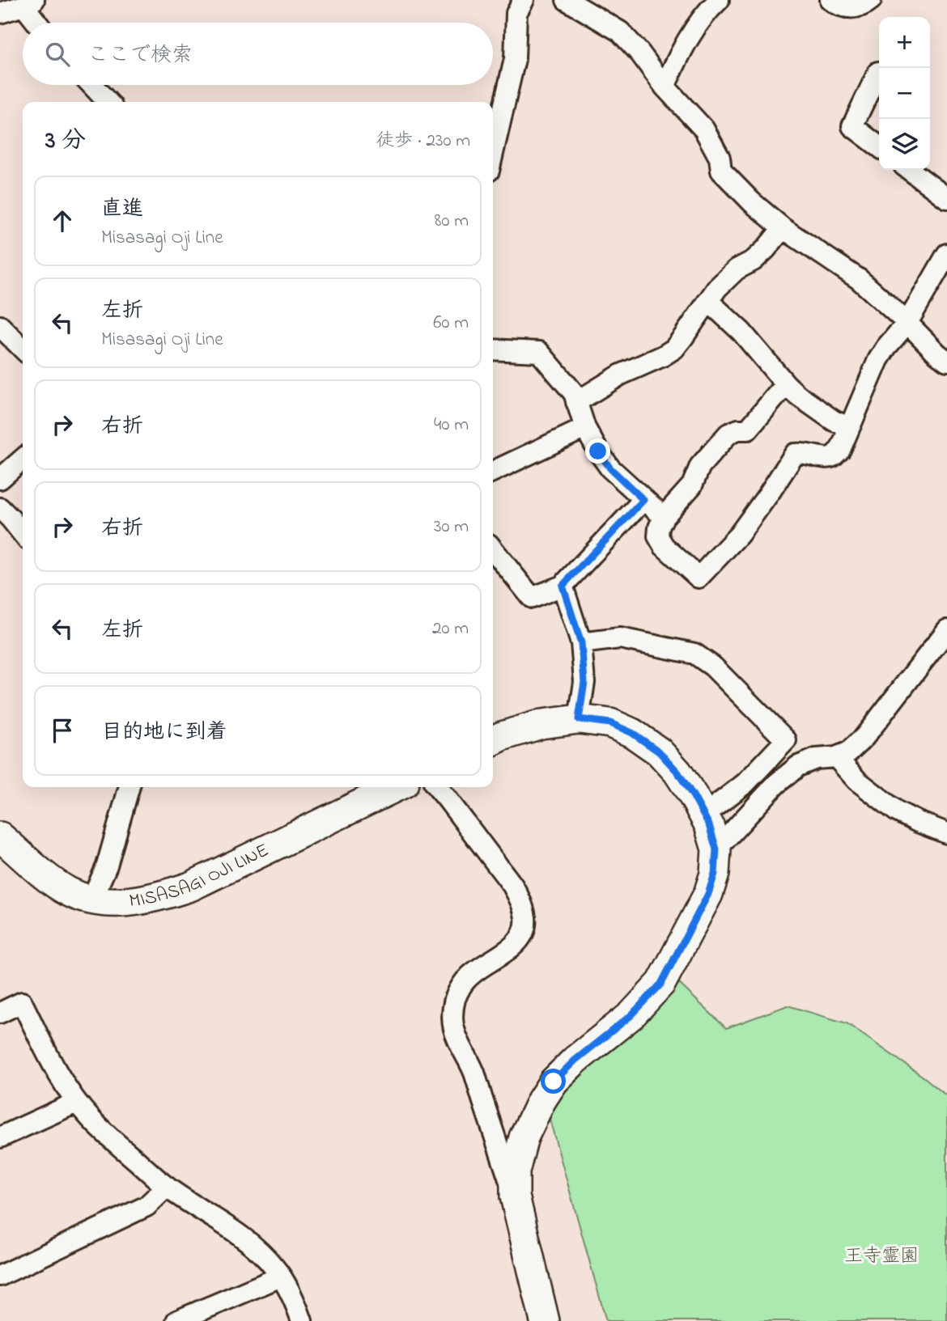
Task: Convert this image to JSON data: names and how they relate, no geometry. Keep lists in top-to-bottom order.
{
  "streets": {
    "main road": ["MISASAGI OJI LINE"]
  },
  "parks": ["王寺霊園"],
  "page": {
    "map_buttons": ["+", "−"],
    "search": "ここで検索",
    "heading": ["3 分", "徒歩 · 230 m"],
    "list": [
      ["直進", "Misasagi Oji Line", "80 m"],
      ["左折", "Misasagi Oji Line", "60 m"],
      ["右折", "40 m"],
      ["右折", "30 m"],
      ["左折", "20 m"],
      "目的地に到着"
    ]
  }
}
